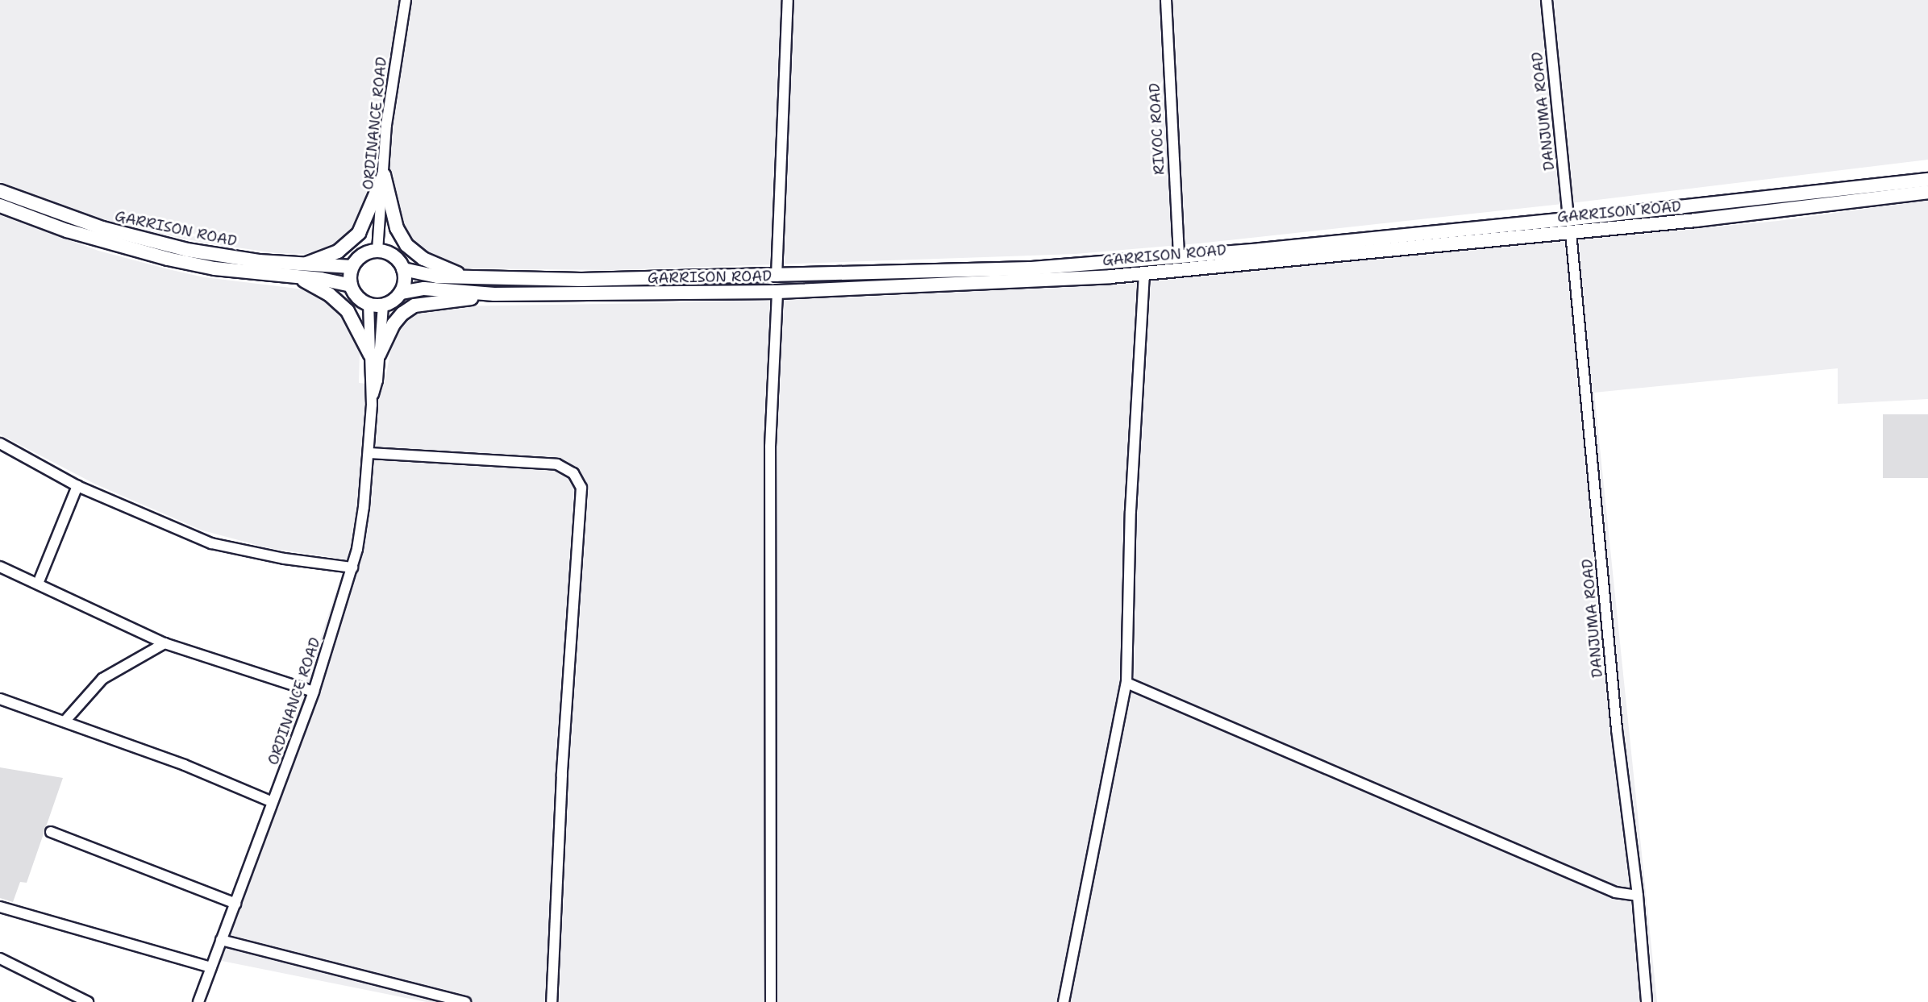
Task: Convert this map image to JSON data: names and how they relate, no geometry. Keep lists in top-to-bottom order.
{
  "streets": {
    "main road": ["GARRISON ROAD"],
    "street": ["DANJUMA ROAD", "ORDINANCE ROAD", "RIVOC ROAD"]
  },
  "crossings": [
    ["DANJUMA ROAD", "GARRISON ROAD"],
    ["ORDINANCE ROAD", "GARRISON ROAD"],
    ["RIVOC ROAD", "GARRISON ROAD"]
  ]
}
